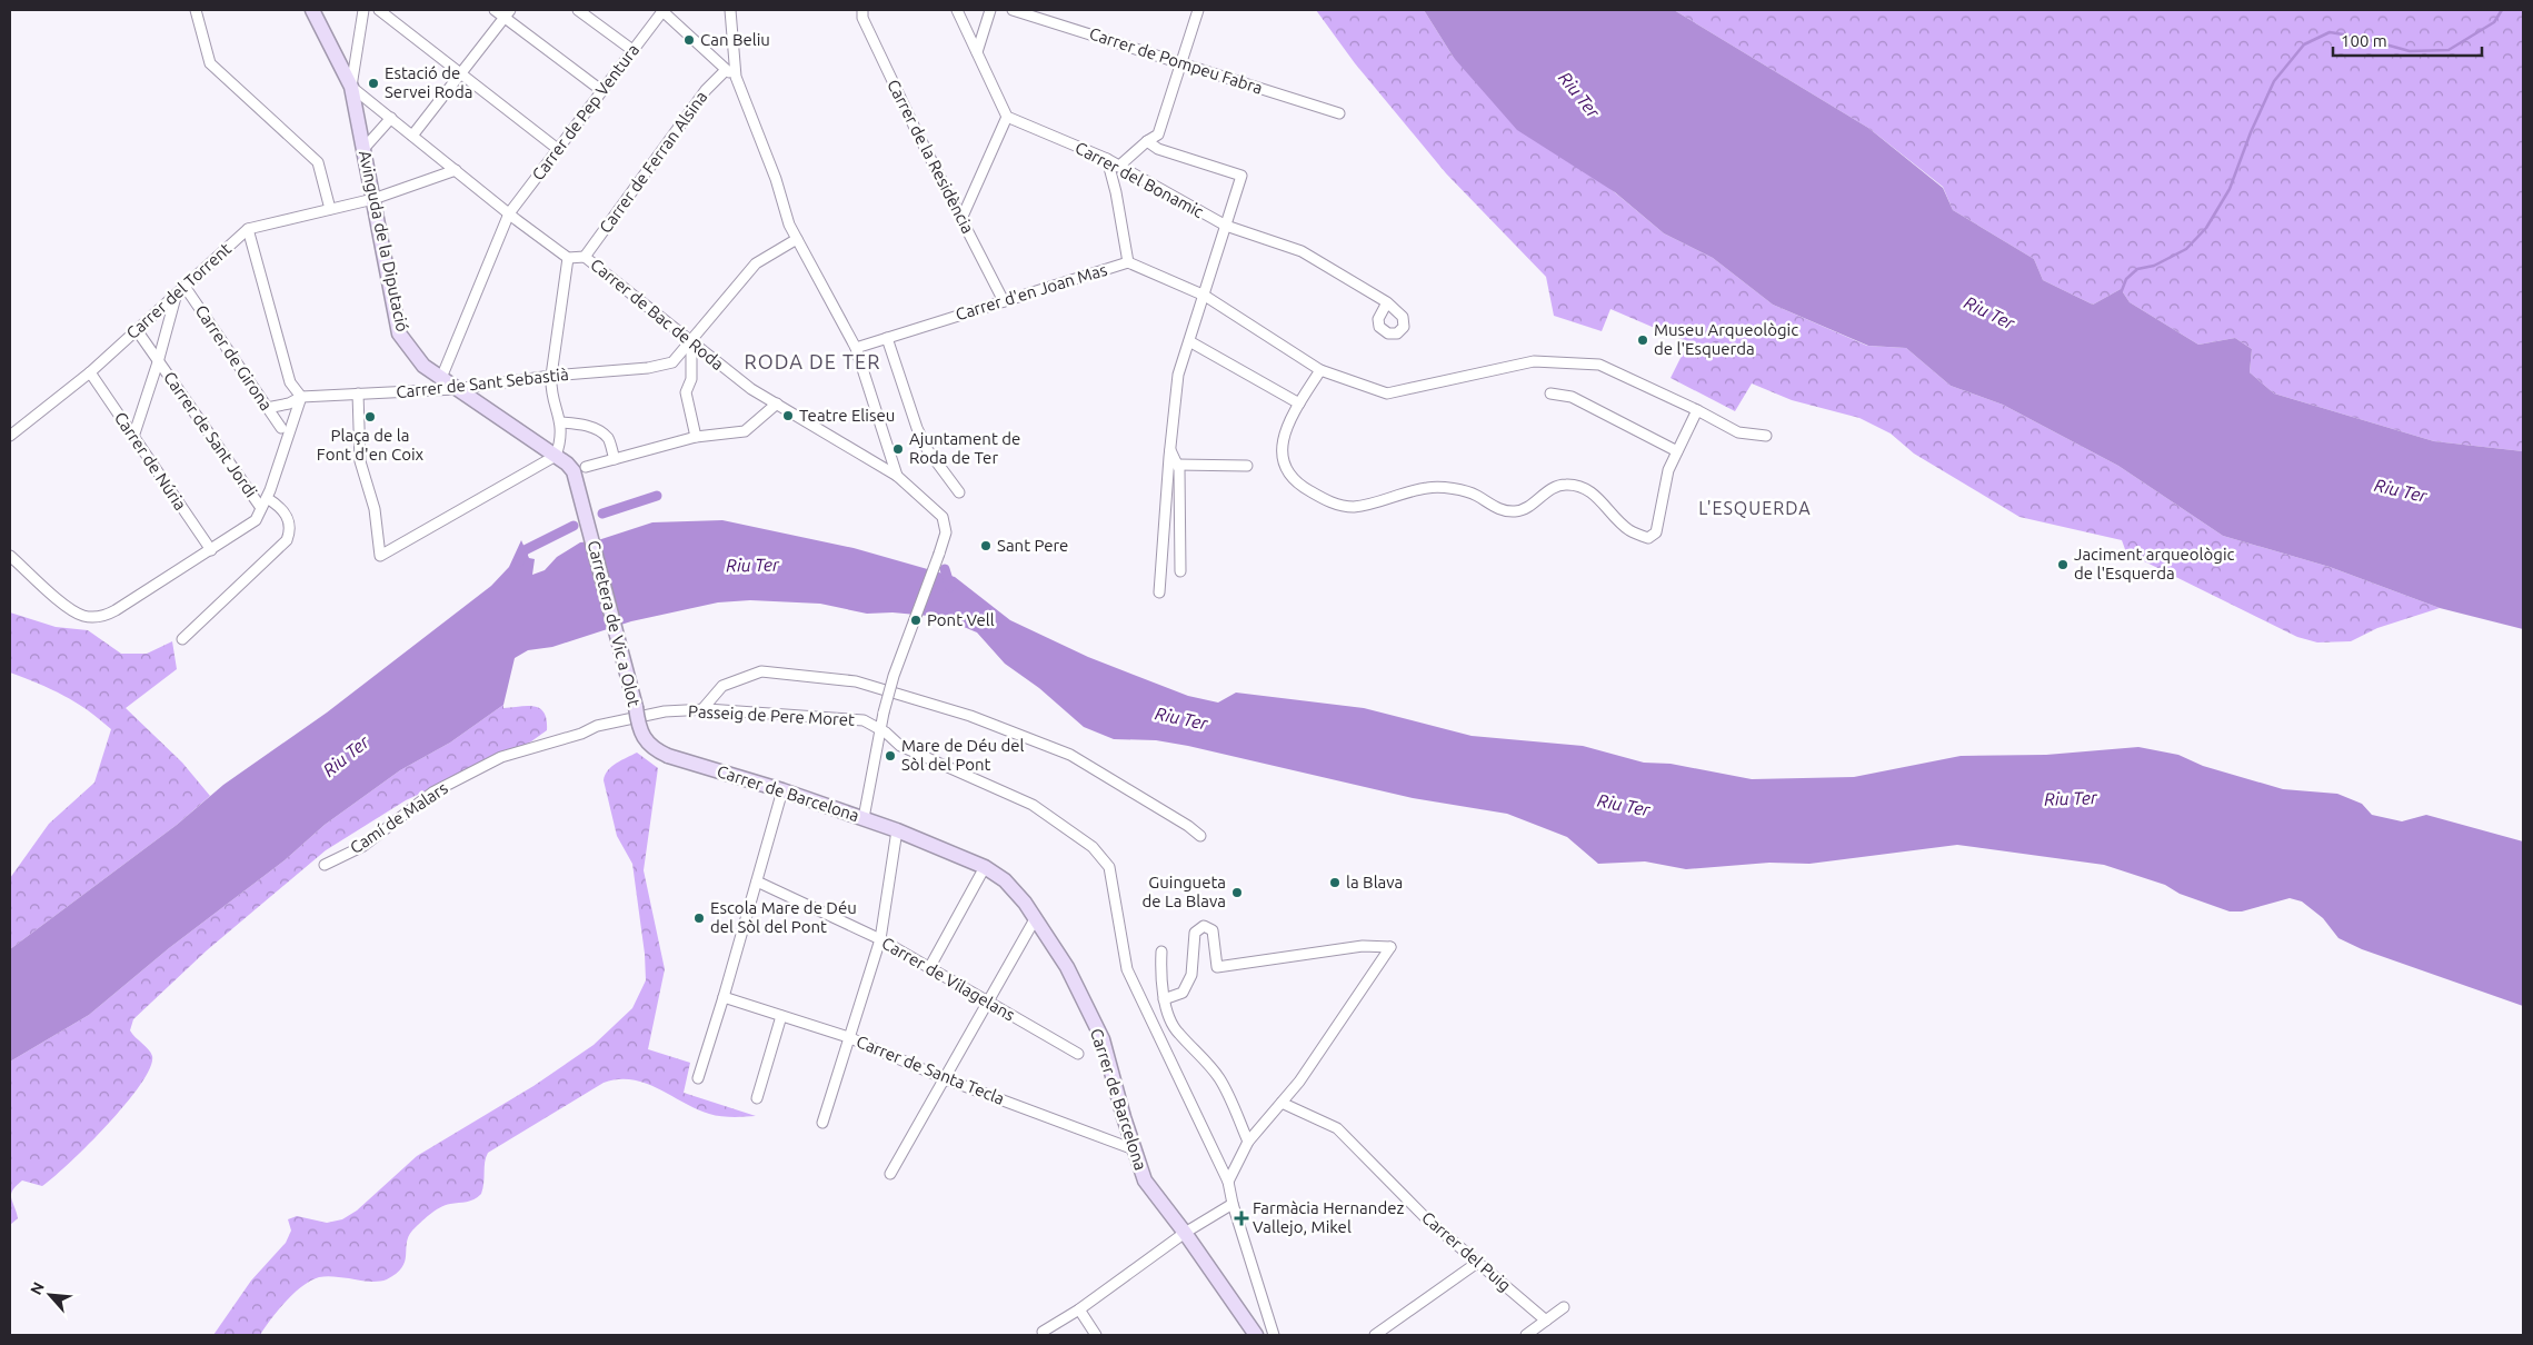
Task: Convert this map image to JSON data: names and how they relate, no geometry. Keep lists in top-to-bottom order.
{
  "streets": {
    "street": [
      "Carrer de Pompeu Fabra",
      "Carrer de Pep Ventura",
      "Carrer de la Residència",
      "Carrer de Ferran Alsina",
      "Carrer del Bonamic",
      "Avinguda de la Diputació",
      "Carrer del Torrent",
      "Carrer d'en Joan Mas",
      "Carrer de Bac de Roda",
      "Carrer de Girona",
      "Carrer de Sant Sebastià",
      "Carrer de Sant Jordi",
      "Carrer de Núria",
      "Carretera de Vic a Olot",
      "Passeig de Pere Moret",
      "Carrer de Barcelona",
      "Camí de Malars",
      "Carrer de Vilagelans",
      "Carrer de Santa Tecla",
      "Carrer del Puig"
    ]
  },
  "crossings": [
    ["Carrer de Pep Ventura", "Avinguda de la Diputació"],
    ["Carrer de Pep Ventura", "Carrer de Bac de Roda"],
    ["Carrer de la Residència", "Carrer d'en Joan Mas"],
    ["Carrer de Ferran Alsina", "Carrer de Bac de Roda"],
    ["Avinguda de la Diputació", "Carrer del Torrent"],
    ["Avinguda de la Diputació", "Carrer de Bac de Roda"],
    ["Avinguda de la Diputació", "Carrer de Sant Sebastià"],
    ["Avinguda de la Diputació", "Carretera de Vic a Olot"],
    ["Carrer del Torrent", "Carrer de Bac de Roda"],
    ["Carrer del Torrent", "Carrer de Girona"],
    ["Carrer del Torrent", "Carrer de Sant Jordi"],
    ["Carrer del Torrent", "Carrer de Núria"],
    ["Carrer de Bac de Roda", "Carrer de Sant Sebastià"],
    ["Carrer de Bac de Roda", "Passeig de Pere Moret"],
    ["Carrer de Girona", "Carrer de Sant Sebastià"],
    ["Carretera de Vic a Olot", "Carrer de Barcelona"],
    ["Passeig de Pere Moret", "Camí de Malars"],
    ["Carrer de Barcelona", "Carrer de Santa Tecla"]
  ],
  "districts": ["RODA DE TER", "L'ESQUERDA"],
  "water": ["Riu Ter"],
  "places": {
    "other": [
      "Can Beliu",
      "Estació de Servei Roda",
      "Museu Arqueològic de l'Esquerda",
      "Teatre Eliseu",
      "Plaça de la Font d'en Coix",
      "Ajuntament de Roda de Ter",
      "Sant Pere",
      "Jaciment arqueològic de l'Esquerda",
      "Pont Vell",
      "Mare de Déu del Sòl del Pont",
      "la Blava",
      "Guingueta de La Blava",
      "Escola Mare de Déu del Sòl del Pont"
    ],
    "health": ["Farmàcia Hernandez Vallejo, Mikel"]
  },
  "scale_bar": "100 m",
  "north": "top left"
}
